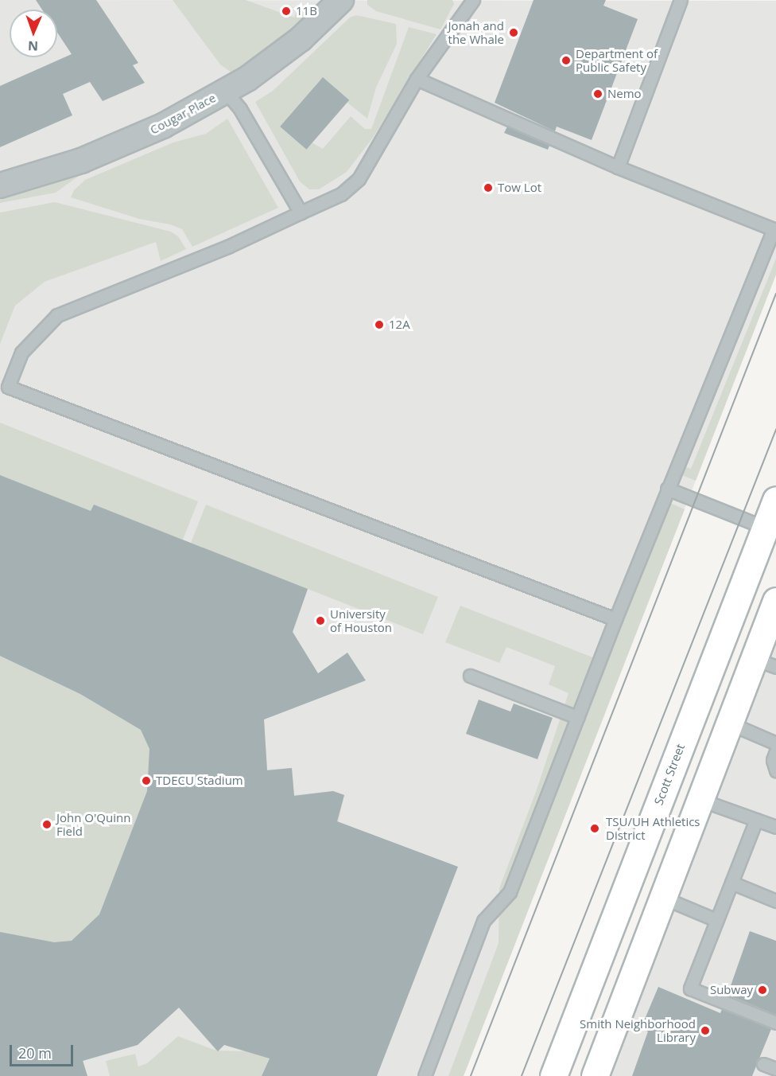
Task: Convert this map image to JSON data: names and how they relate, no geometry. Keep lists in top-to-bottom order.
{
  "streets": {
    "main road": ["Scott Street"],
    "street": ["Cougar Place"]
  },
  "places": [
    "11B",
    "Jonah and the Whale",
    "Department of Public Safety",
    "Nemo",
    "Tow Lot",
    "12A",
    "University of Houston",
    "TDECU Stadium",
    "John O'Quinn Field",
    "TSU/UH Athletics District",
    "Subway",
    "Smith Neighborhood Library"
  ],
  "scale_bar": "20 m",
  "north": "bottom"
}
